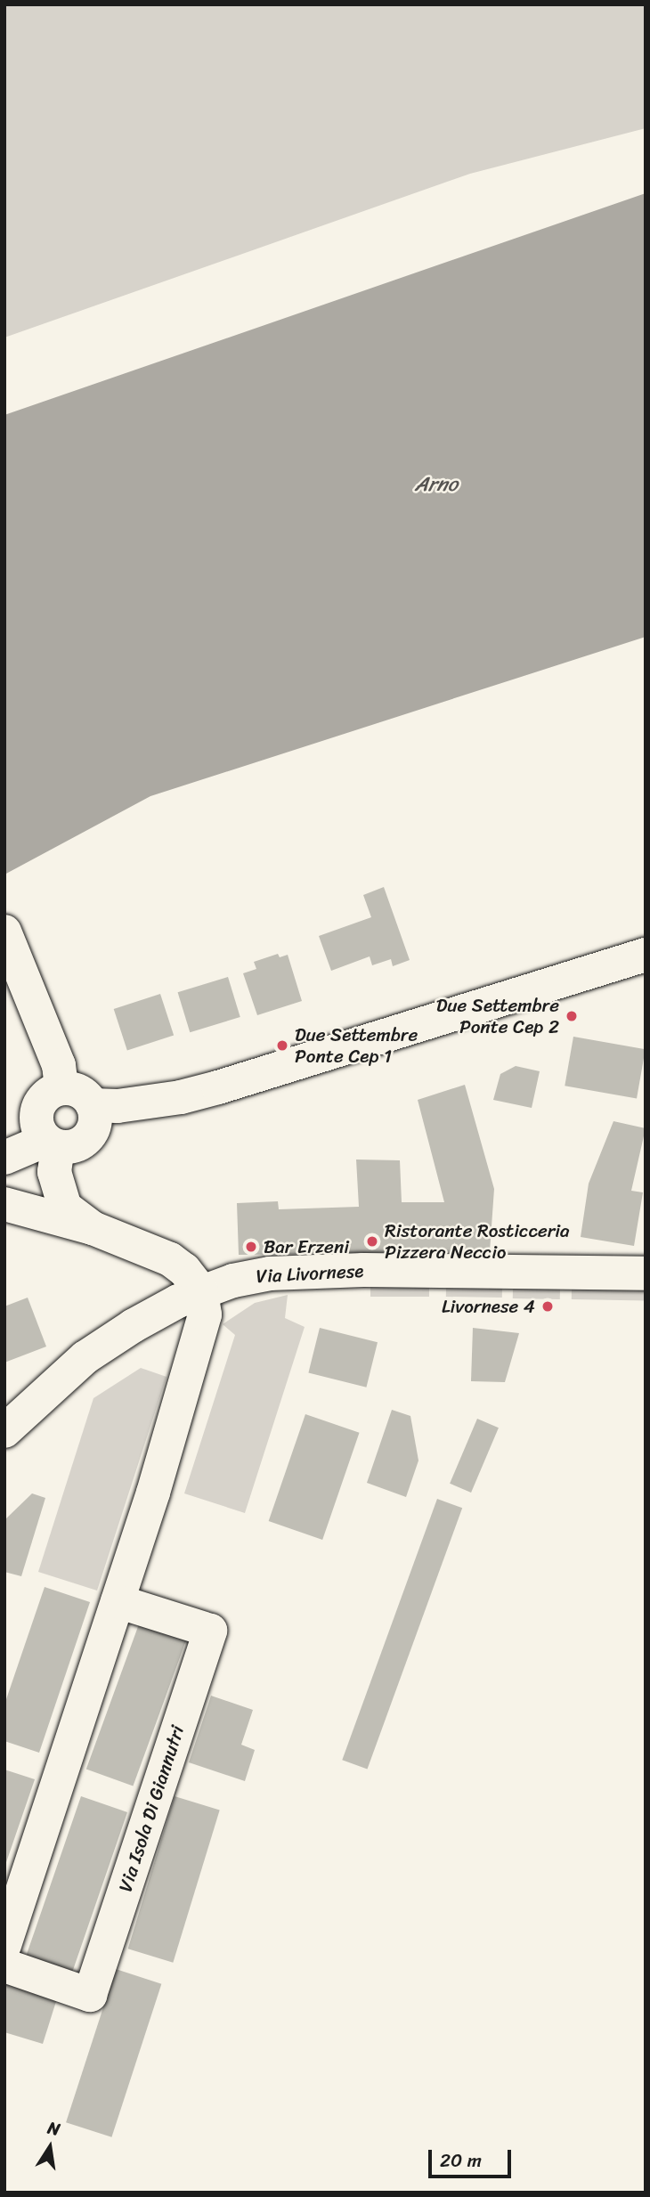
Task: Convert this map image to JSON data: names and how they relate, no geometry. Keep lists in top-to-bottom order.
{
  "streets": {
    "street": ["Via Livornese", "Via Isola Di Giannutri"]
  },
  "water": ["Arno"],
  "places": [
    "Due Settembre Ponte Cep 2",
    "Due Settembre Ponte Cep 1",
    "Ristorante Rosticceria Pizzera Neccio",
    "Bar Erzeni",
    "Livornese 4"
  ],
  "scale_bar": "20 m",
  "north": "top"
}
